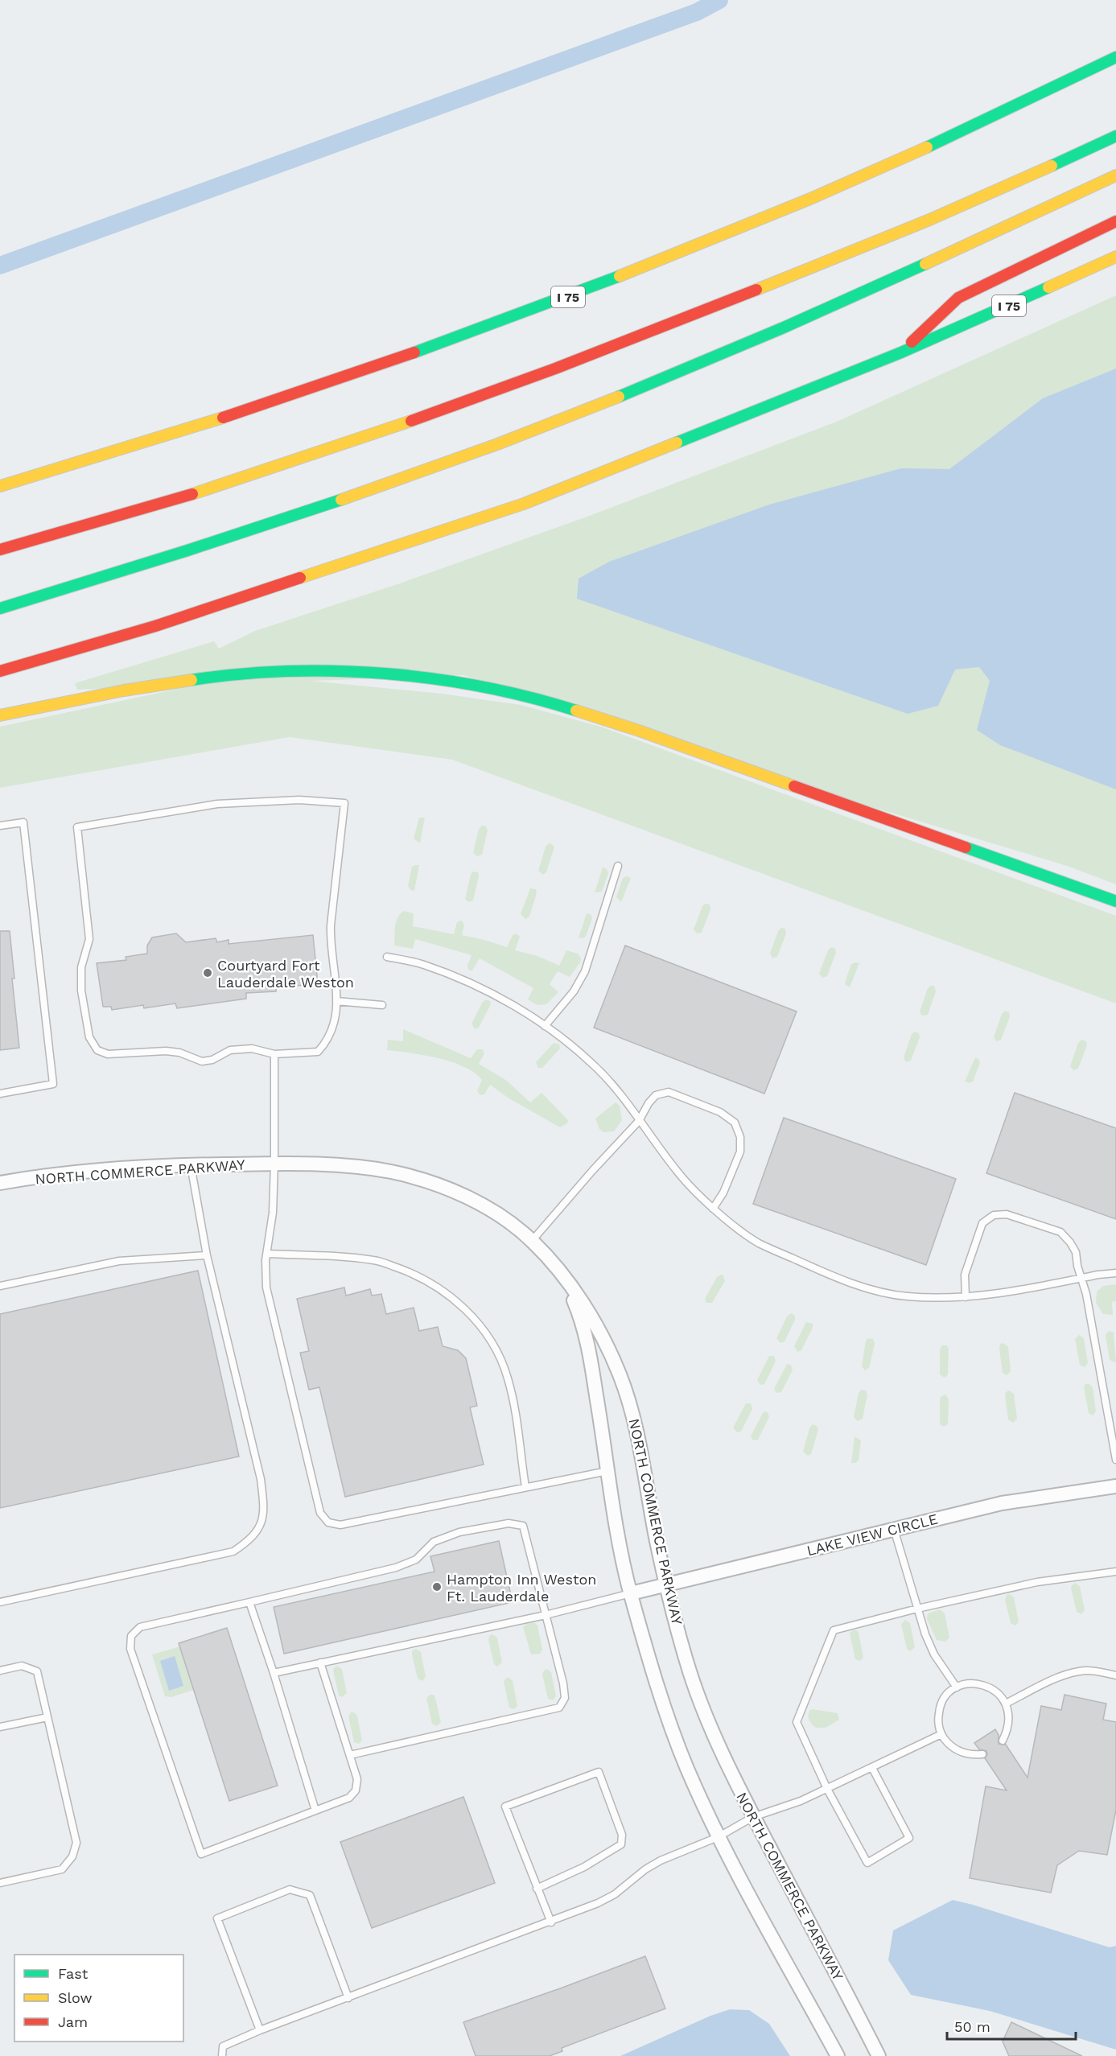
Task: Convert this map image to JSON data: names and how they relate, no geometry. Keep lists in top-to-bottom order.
{
  "streets": {
    "highway": ["I 75"],
    "street": ["NORTH COMMERCE PARKWAY", "LAKE VIEW CIRCLE"]
  },
  "crossings": [
    ["NORTH COMMERCE PARKWAY", "LAKE VIEW CIRCLE"]
  ],
  "places": ["Courtyard Fort Lauderdale Weston", "Hampton Inn Weston Ft. Lauderdale"],
  "legend": ["Fast", "Slow", "Jam"],
  "scale_bar": "50 m"
}
